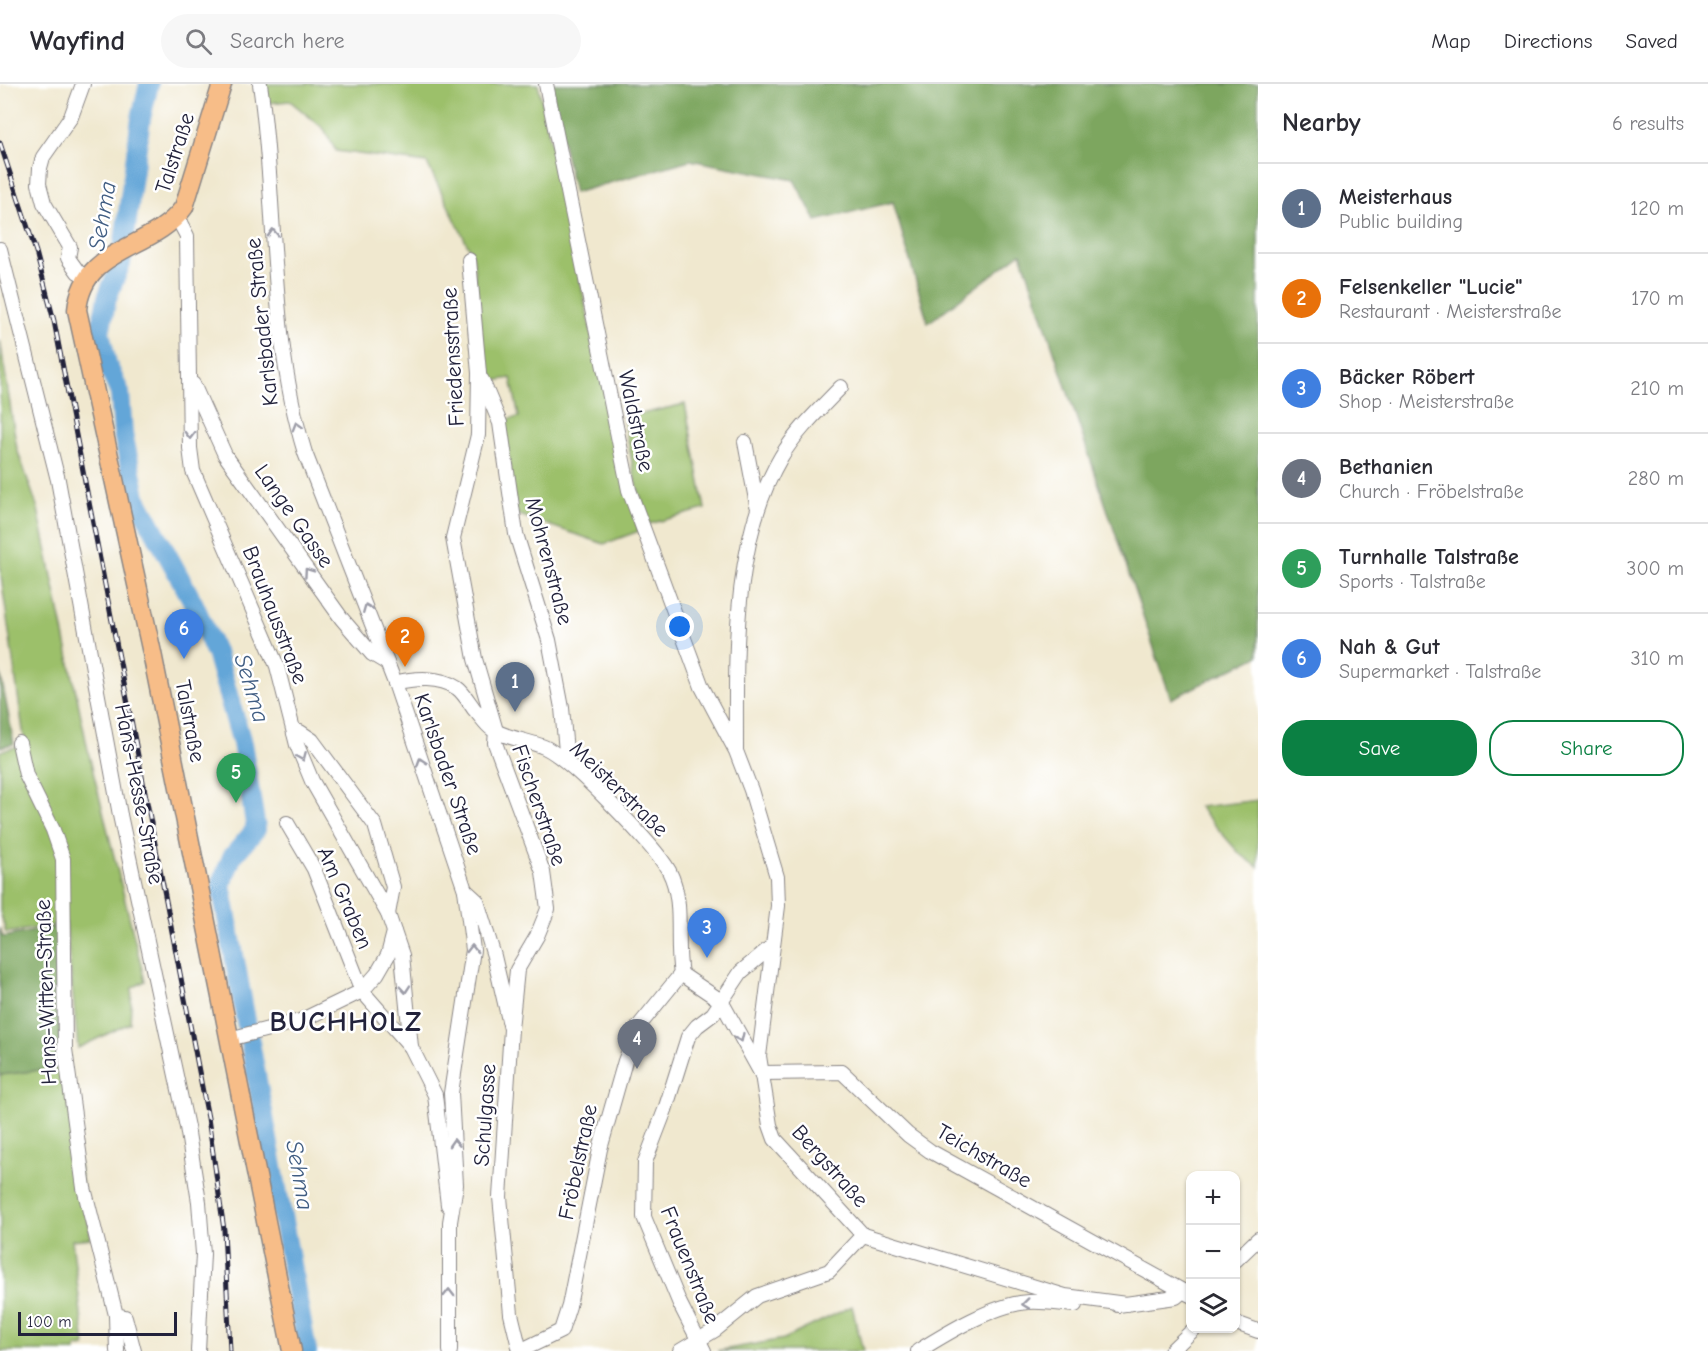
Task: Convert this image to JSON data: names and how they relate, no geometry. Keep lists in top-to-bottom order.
{
  "streets": {
    "main road": ["Talstraße"],
    "street": [
      "Karlsbader Straße",
      "Friedensstraße",
      "Waldstraße",
      "Lange Gasse",
      "Mohrenstraße",
      "Brauhausstraße",
      "Meisterstraße",
      "Hans-Hesse-Straße",
      "Fischerstraße",
      "Am Graben",
      "Hans-Witten-Straße",
      "Schulgasse",
      "Teichstraße",
      "Fröbelstraße",
      "Bergstraße",
      "Frauenstraße"
    ]
  },
  "crossings": [
    ["Talstraße", "Brauhausstraße"],
    ["Karlsbader Straße", "Lange Gasse"],
    ["Karlsbader Straße", "Meisterstraße"],
    ["Karlsbader Straße", "Schulgasse"],
    ["Friedensstraße", "Mohrenstraße"],
    ["Friedensstraße", "Meisterstraße"],
    ["Friedensstraße", "Fischerstraße"],
    ["Waldstraße", "Bergstraße"],
    ["Lange Gasse", "Brauhausstraße"],
    ["Mohrenstraße", "Meisterstraße"],
    ["Brauhausstraße", "Am Graben"],
    ["Meisterstraße", "Fischerstraße"],
    ["Meisterstraße", "Fröbelstraße"],
    ["Fischerstraße", "Schulgasse"],
    ["Schulgasse", "Fröbelstraße"],
    ["Teichstraße", "Bergstraße"],
    ["Bergstraße", "Frauenstraße"]
  ],
  "one_way": ["Karlsbader Straße", "Lange Gasse"],
  "districts": ["BUCHHOLZ"],
  "water": ["Sehma"],
  "scale_bar": "100 m",
  "page": {
    "header": "Wayfind",
    "search": "Search here",
    "nav": ["Map", "Directions", "Saved"],
    "heading": ["Nearby", "6 results"],
    "list": [
      {
        "mark": "1",
        "name": "Meisterhaus",
        "note": "Public building",
        "value": "120 m"
      },
      {
        "mark": "2",
        "name": "Felsenkeller \"Lucie\"",
        "note": "Restaurant · Meisterstraße",
        "value": "170 m"
      },
      {
        "mark": "3",
        "name": "Bäcker Röbert",
        "note": "Shop · Meisterstraße",
        "value": "210 m"
      },
      {
        "mark": "4",
        "name": "Bethanien",
        "note": "Church · Fröbelstraße",
        "value": "280 m"
      },
      {
        "mark": "5",
        "name": "Turnhalle Talstraße",
        "note": "Sports · Talstraße",
        "value": "300 m"
      },
      {
        "mark": "6",
        "name": "Nah & Gut",
        "note": "Supermarket · Talstraße",
        "value": "310 m"
      }
    ],
    "pins": [
      "6",
      "2",
      "1",
      "5",
      "3",
      "4"
    ],
    "buttons": ["Save", "Share"],
    "map_buttons": ["+", "−"],
    "scale": "100 m"
  }
}
